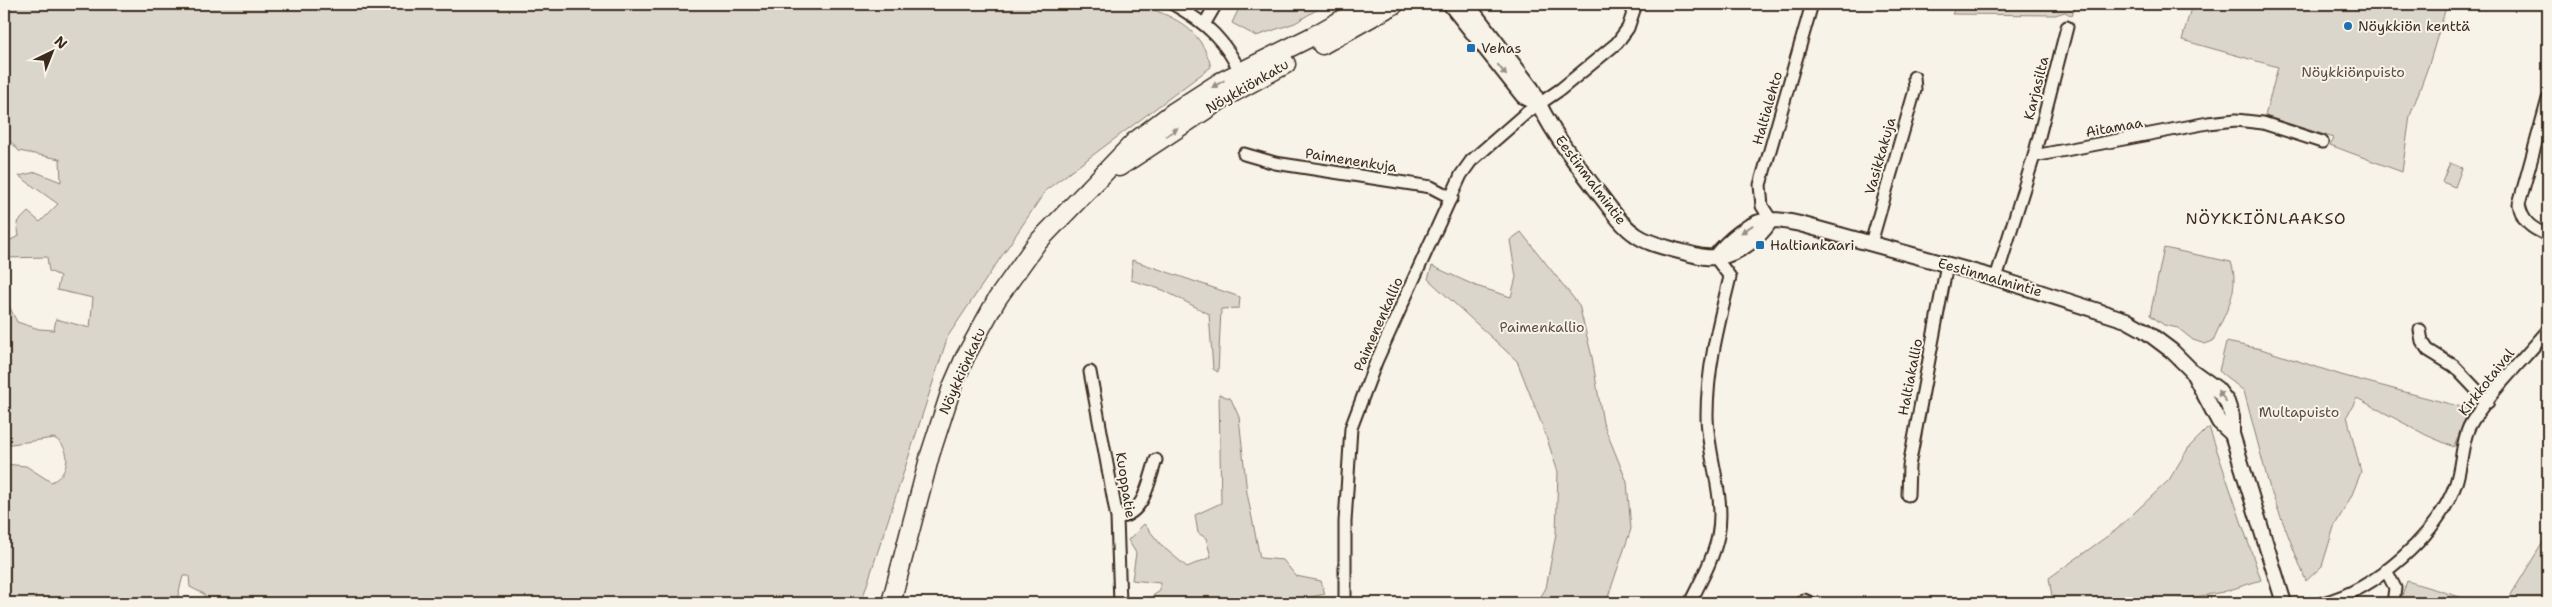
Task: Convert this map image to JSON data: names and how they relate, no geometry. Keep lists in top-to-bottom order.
{
  "streets": {
    "main road": ["Nöykkiönkatu"],
    "street": [
      "Karjasilta",
      "Haltialehto",
      "Aitamaa",
      "Vasikkakuja",
      "Paimenenkuja",
      "Eestinmalmintie",
      "Paimenenkallio",
      "Haltiakallio",
      "Kirkkotaival",
      "Kuoppatie"
    ]
  },
  "crossings": [
    ["Karjasilta", "Aitamaa"],
    ["Haltialehto", "Eestinmalmintie"],
    ["Vasikkakuja", "Eestinmalmintie"],
    ["Paimenenkuja", "Paimenenkallio"],
    ["Eestinmalmintie", "Paimenenkallio"],
    ["Eestinmalmintie", "Haltiakallio"]
  ],
  "districts": ["NÖYKKIÖNLAAKSO"],
  "parks": ["Nöykkiönpuisto", "Paimenkallio", "Multapuisto"],
  "places": {
    "other": ["Nöykkiön kenttä"],
    "transit": ["Vehas", "Haltiankaari"]
  },
  "north": "top right"
}
